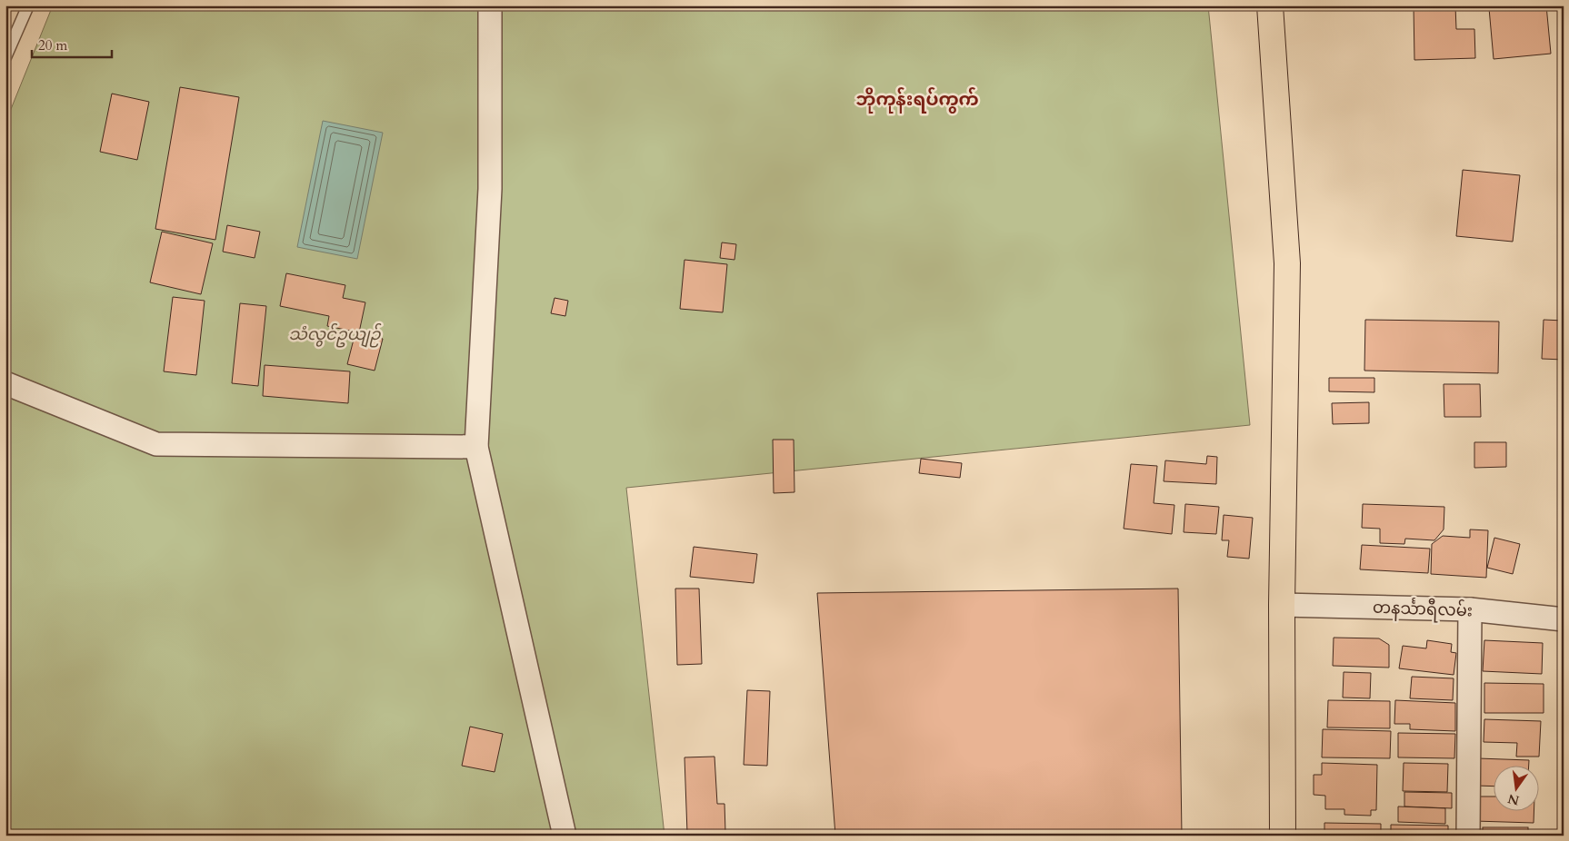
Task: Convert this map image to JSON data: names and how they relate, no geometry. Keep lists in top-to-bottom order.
{
  "streets": {
    "street": ["တနင်္သာရီလမ်း"]
  },
  "districts": ["ဘိုကုန်းရပ်ကွက်"],
  "parks": ["သံလွင်ဥယျဉ်"],
  "scale_bar": "20 m",
  "north": "bottom"
}
